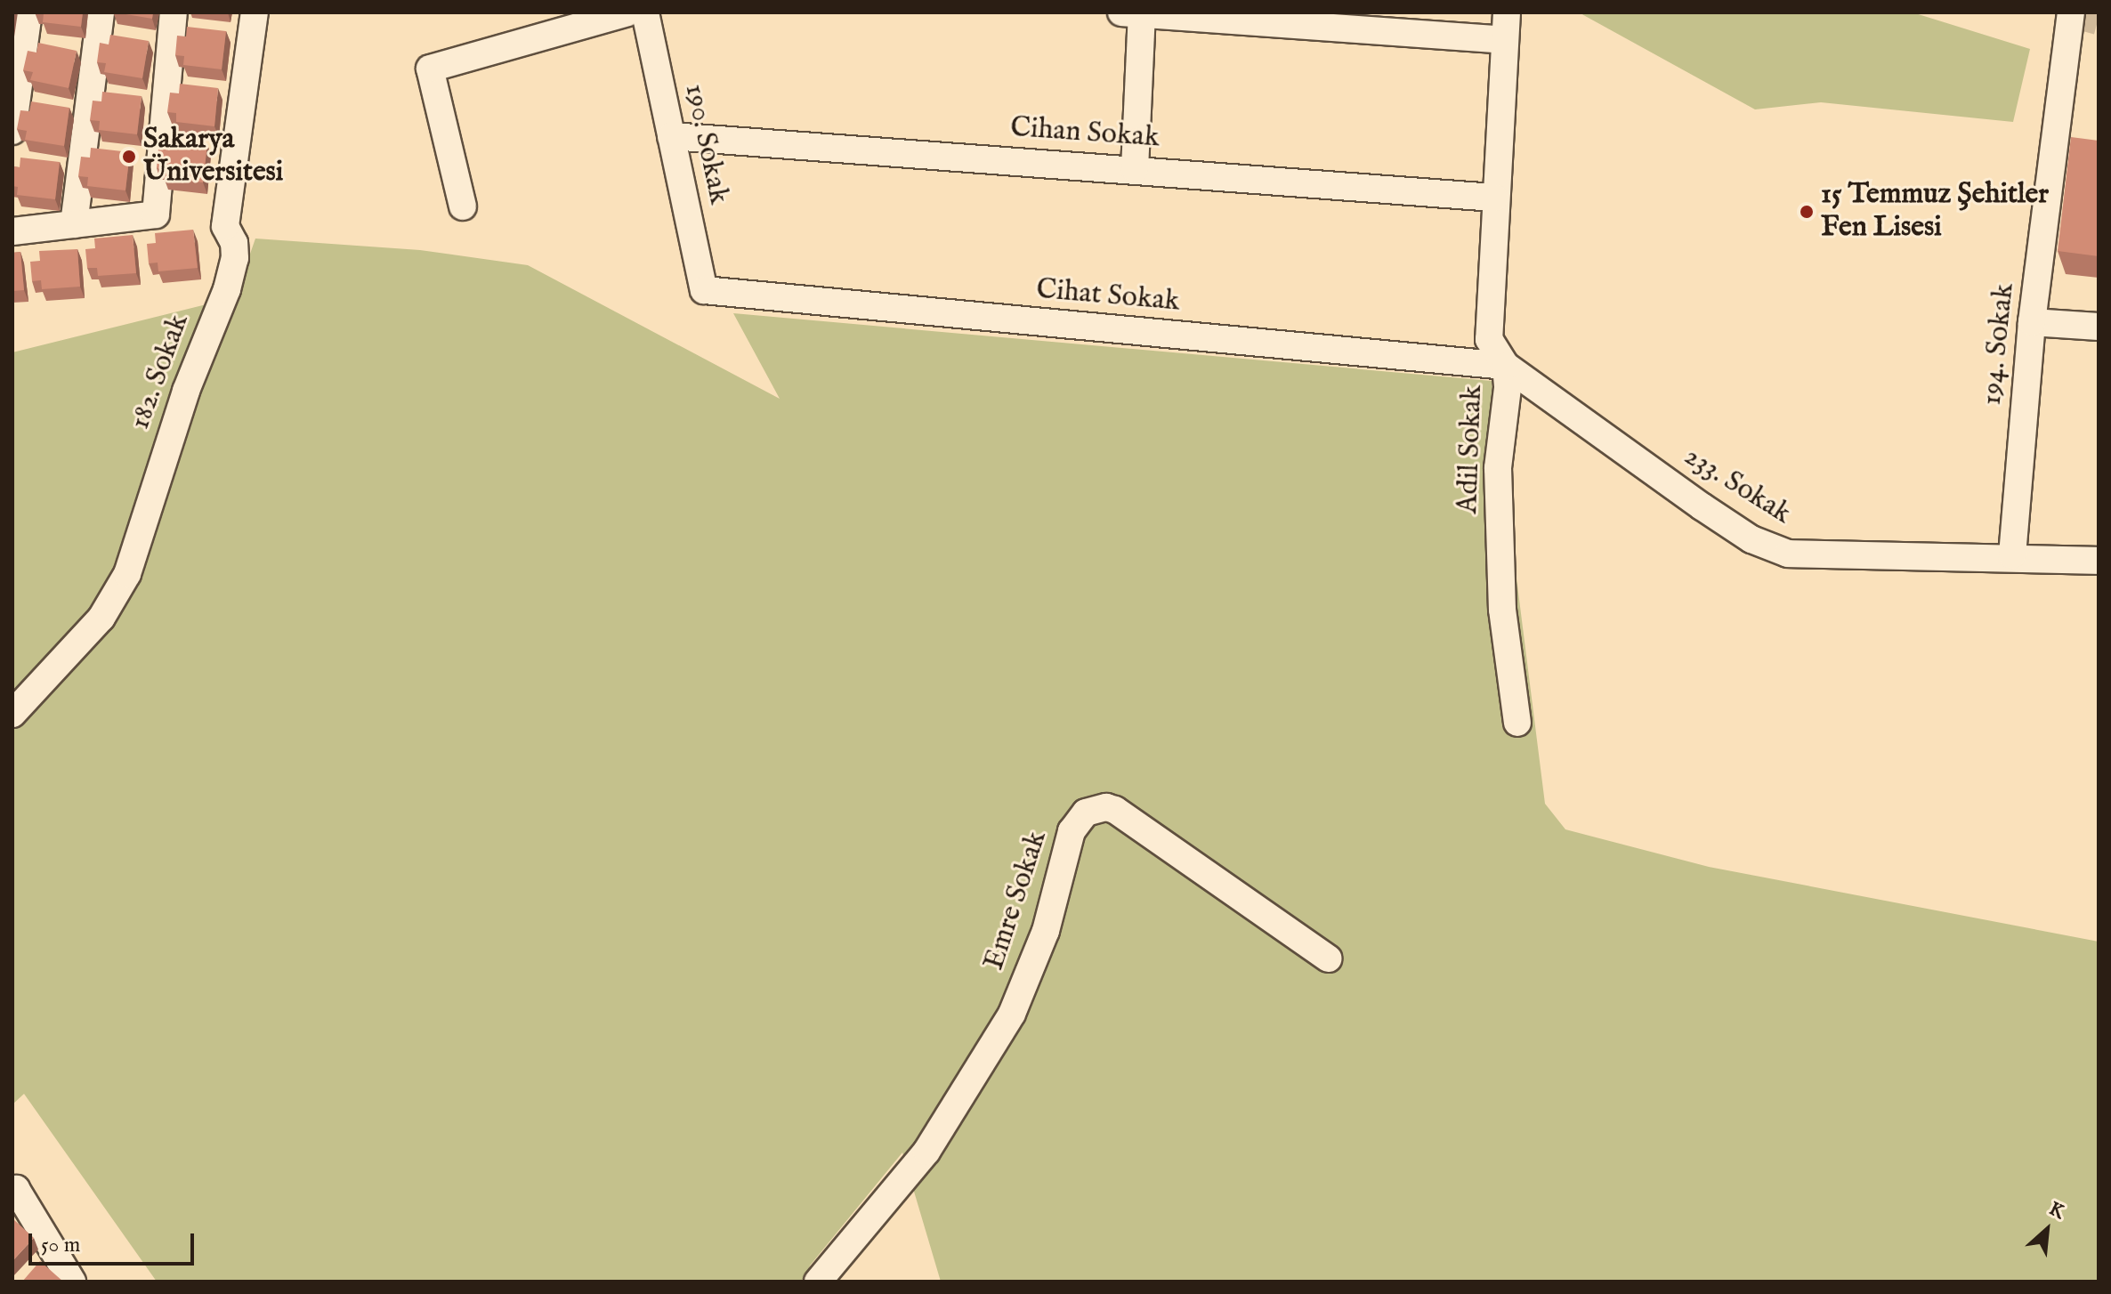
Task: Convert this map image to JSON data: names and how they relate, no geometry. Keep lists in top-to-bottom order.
{
  "streets": {
    "street": [
      "Cihan Sokak",
      "190. Sokak",
      "Cihat Sokak",
      "194. Sokak",
      "182. Sokak",
      "Adil Sokak",
      "233. Sokak",
      "Emre Sokak"
    ]
  },
  "crossings": [
    ["Cihan Sokak", "190. Sokak"],
    ["Cihan Sokak", "Adil Sokak"],
    ["190. Sokak", "Cihat Sokak"],
    ["Cihat Sokak", "Adil Sokak"],
    ["Cihat Sokak", "233. Sokak"],
    ["194. Sokak", "233. Sokak"],
    ["Adil Sokak", "233. Sokak"]
  ],
  "places": ["Sakarya Üniversitesi", "15 Temmuz Şehitler Fen Lisesi"],
  "scale_bar": "50 m",
  "north": "top right"
}
